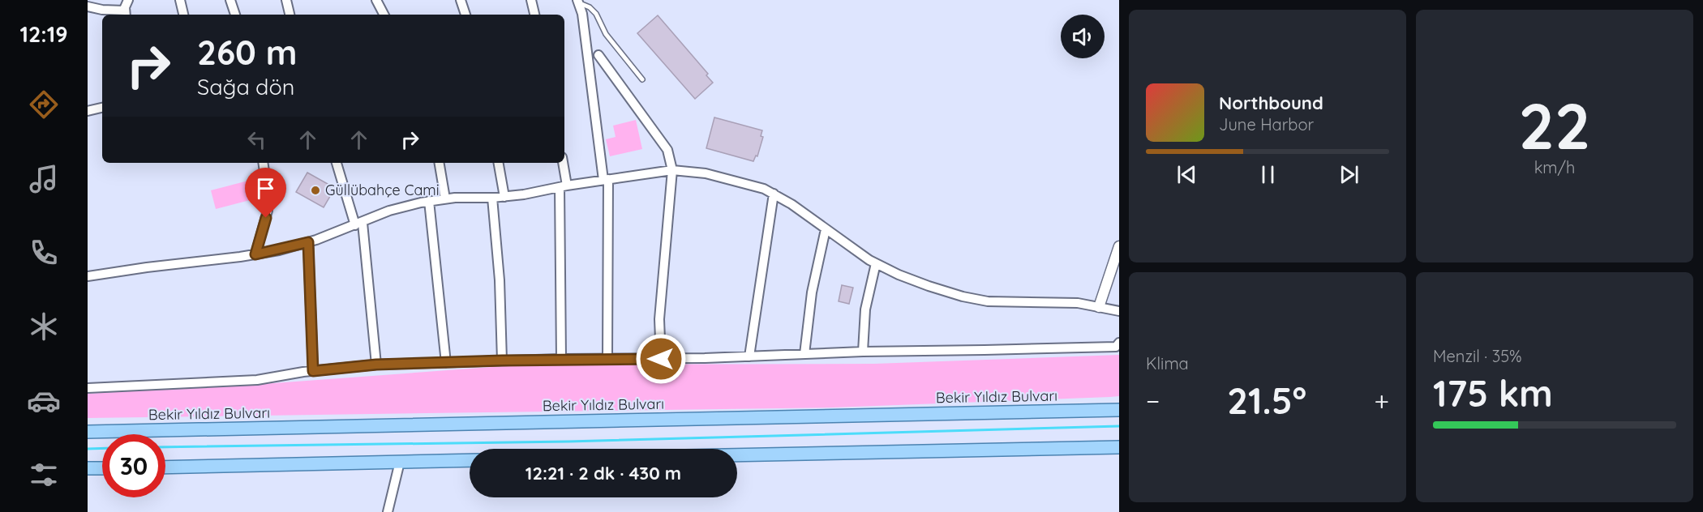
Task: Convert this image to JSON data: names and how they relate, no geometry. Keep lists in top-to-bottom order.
{
  "streets": {
    "main road": ["Bekir Yıldız Bulvarı"]
  },
  "places": ["Güllübahçe Cami"],
  "page": {
    "tabs": "12:19",
    "tile": [
      ["22", "km/h"],
      "Klima",
      ["Menzil · 35%", "175 km"]
    ],
    "turn": ["260 m", "Sağa dön"],
    "song": ["Northbound", "June Harbor"],
    "heat": ["−", "21.5°", "+"],
    "limit": "30",
    "trip": "12:21 · 2 dk · 430 m"
  }
}
